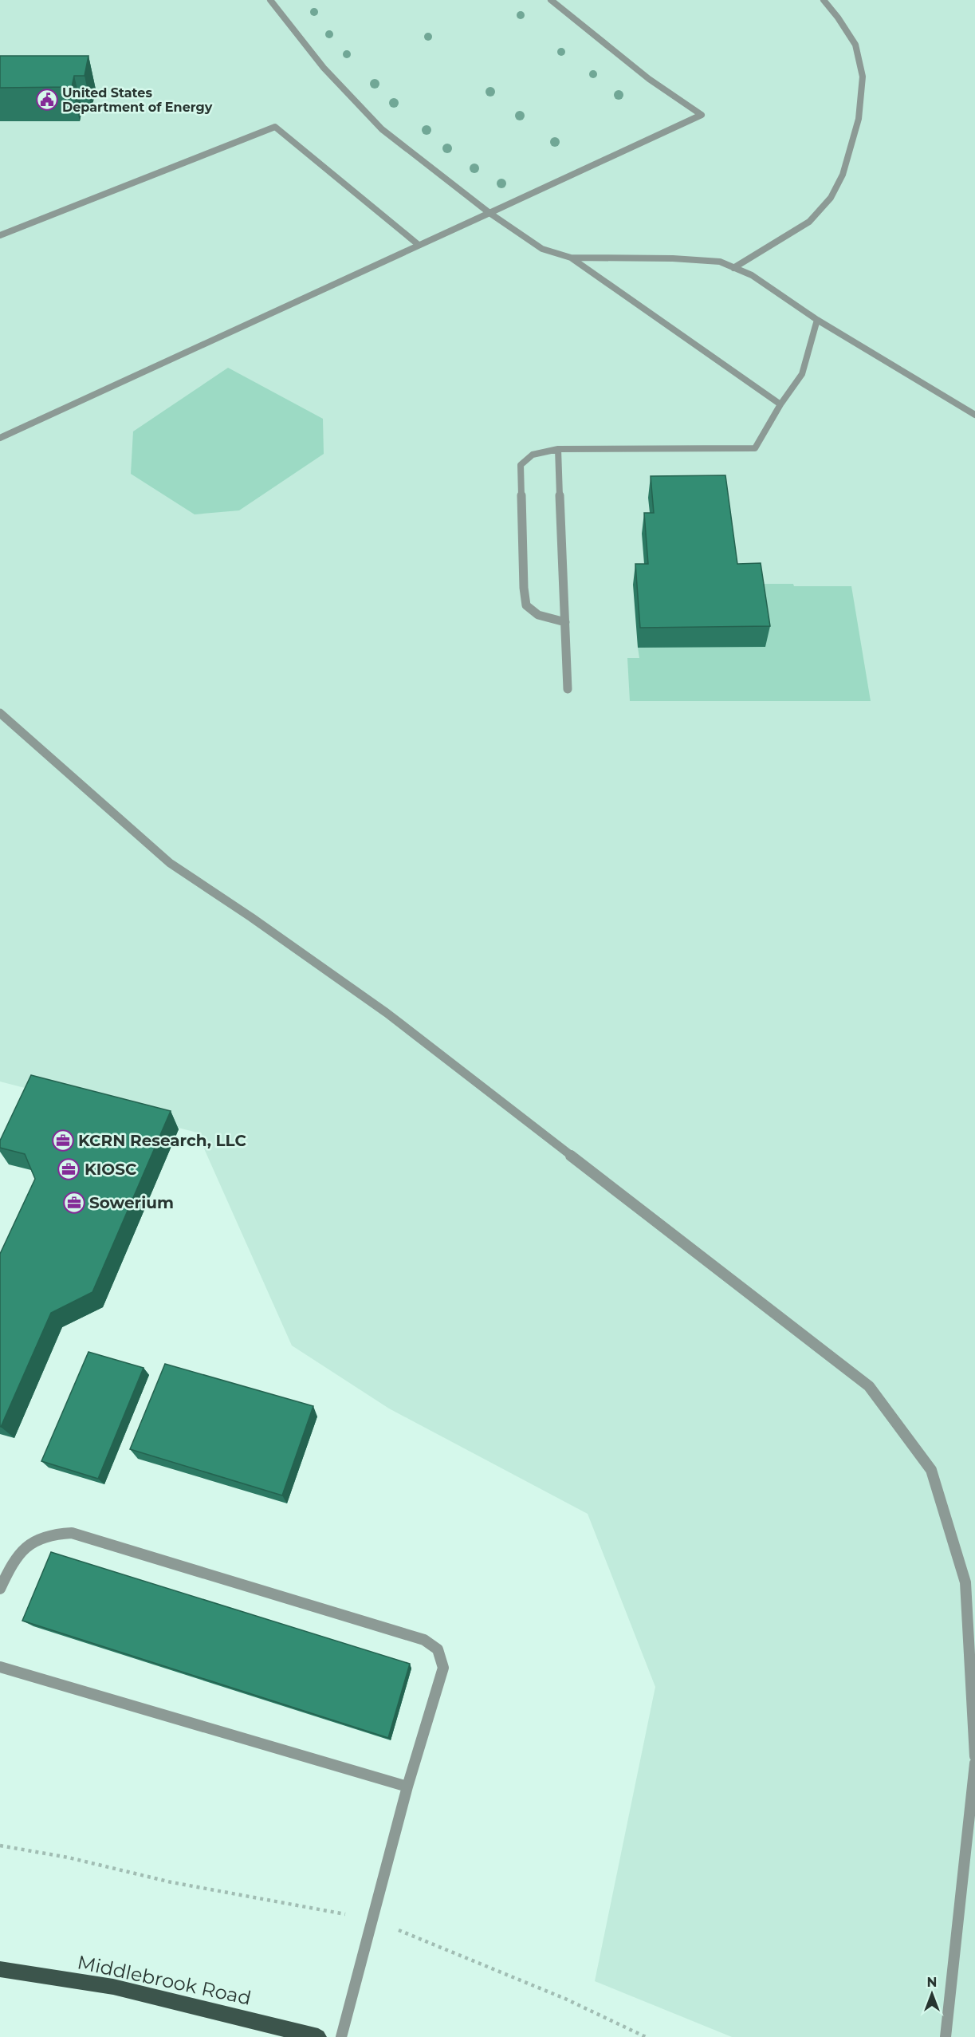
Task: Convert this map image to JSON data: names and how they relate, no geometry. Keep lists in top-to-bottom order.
{
  "streets": {
    "main road": ["Middlebrook Road"]
  },
  "places": {
    "public building": ["United States Department of Energy"],
    "office": ["KCRN Research, LLC", "KIOSC", "Sowerium"]
  },
  "north": "top"
}
